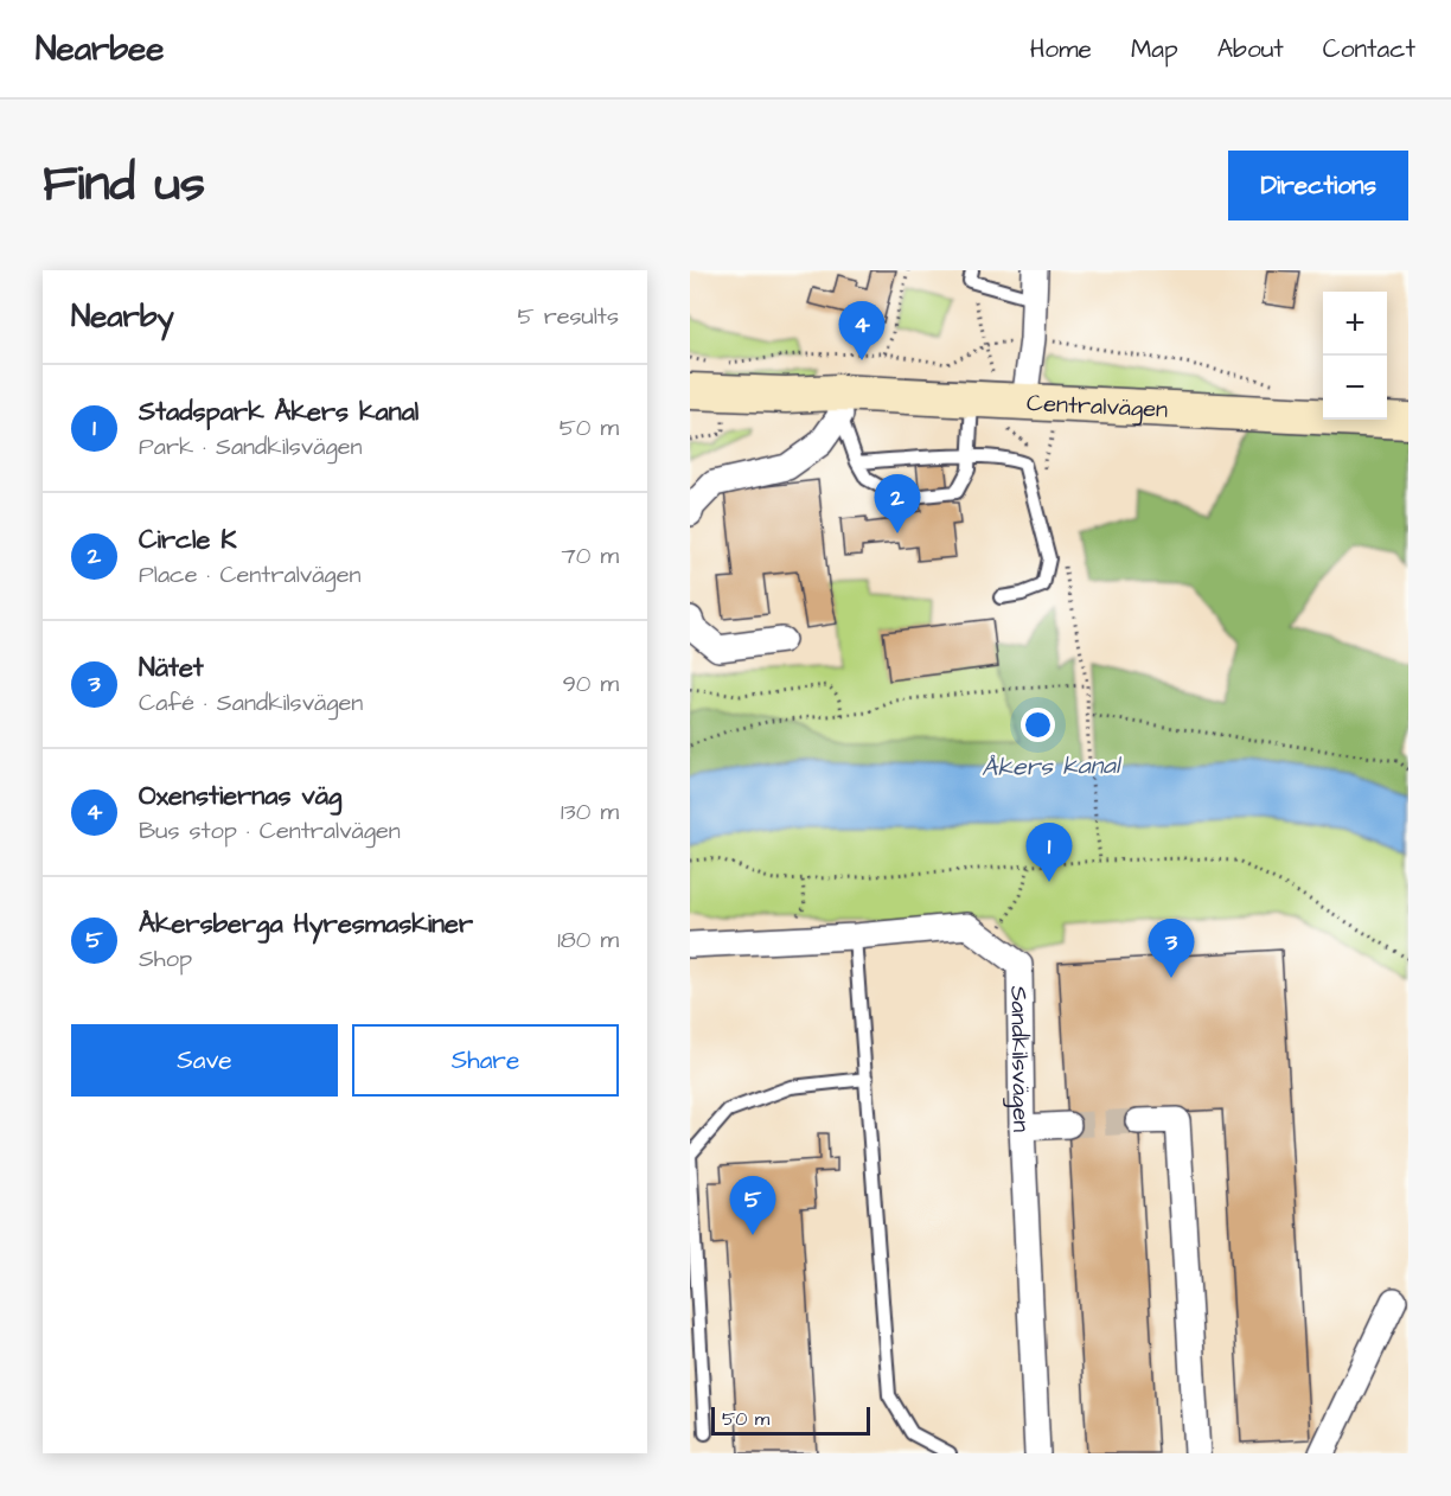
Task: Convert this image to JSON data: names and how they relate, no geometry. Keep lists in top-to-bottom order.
{
  "streets": {
    "street": ["Centralvägen", "Sandkilsvägen"]
  },
  "water": ["Åkers kanal"],
  "scale_bar": "50 m",
  "page": {
    "header": "Nearbee",
    "nav": [
      "Home",
      "Map",
      "About",
      "Contact"
    ],
    "title": "Find us",
    "buttons": [
      "Directions",
      ["Save", "Share"]
    ],
    "heading": ["Nearby", "5 results"],
    "map_buttons": ["+", "−"],
    "pins": [
      "4",
      "2",
      "1",
      "3",
      "5"
    ],
    "list": [
      {
        "mark": "1",
        "name": "Stadspark Åkers kanal",
        "note": "Park · Sandkilsvägen",
        "value": "50 m"
      },
      {
        "mark": "2",
        "name": "Circle K",
        "note": "Place · Centralvägen",
        "value": "70 m"
      },
      {
        "mark": "3",
        "name": "Nätet",
        "note": "Café · Sandkilsvägen",
        "value": "90 m"
      },
      {
        "mark": "4",
        "name": "Oxenstiernas väg",
        "note": "Bus stop · Centralvägen",
        "value": "130 m"
      },
      {
        "mark": "5",
        "name": "Åkersberga Hyresmaskiner",
        "note": "Shop",
        "value": "180 m"
      }
    ],
    "scale": "50 m"
  }
}
